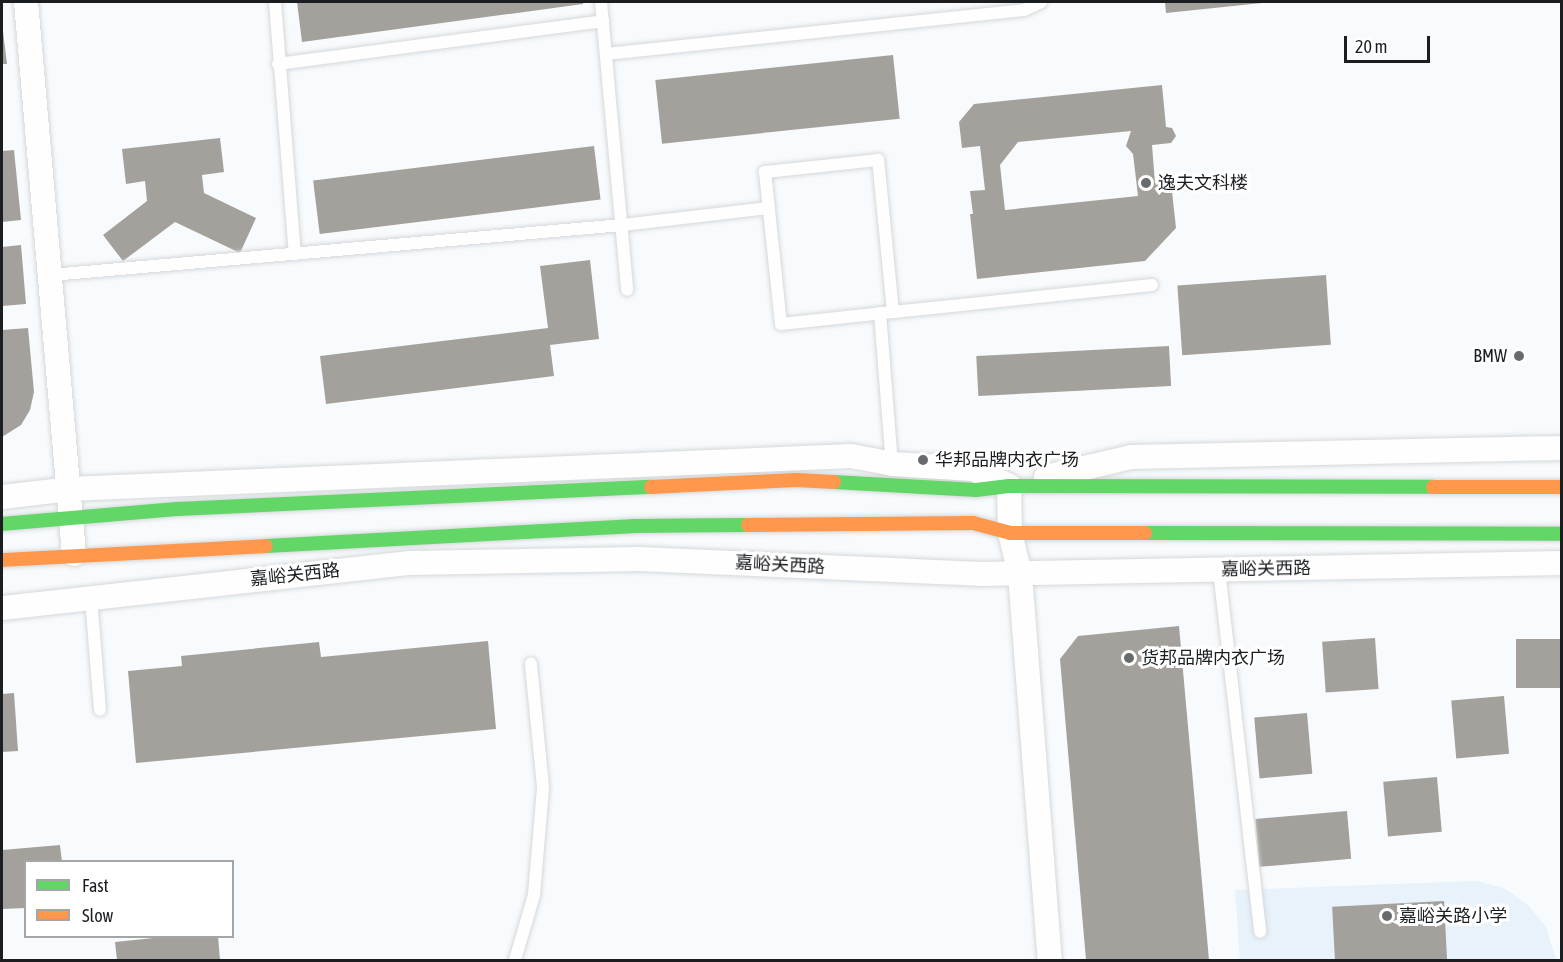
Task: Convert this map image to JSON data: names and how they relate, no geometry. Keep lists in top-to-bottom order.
{
  "streets": {
    "main road": ["嘉峪关西路"]
  },
  "places": [
    "逸夫文科楼",
    "BMW",
    "华邦品牌内衣广场",
    "货邦品牌内衣广场",
    "嘉峪关路小学"
  ],
  "legend": ["Fast", "Slow"],
  "scale_bar": "20 m"
}
